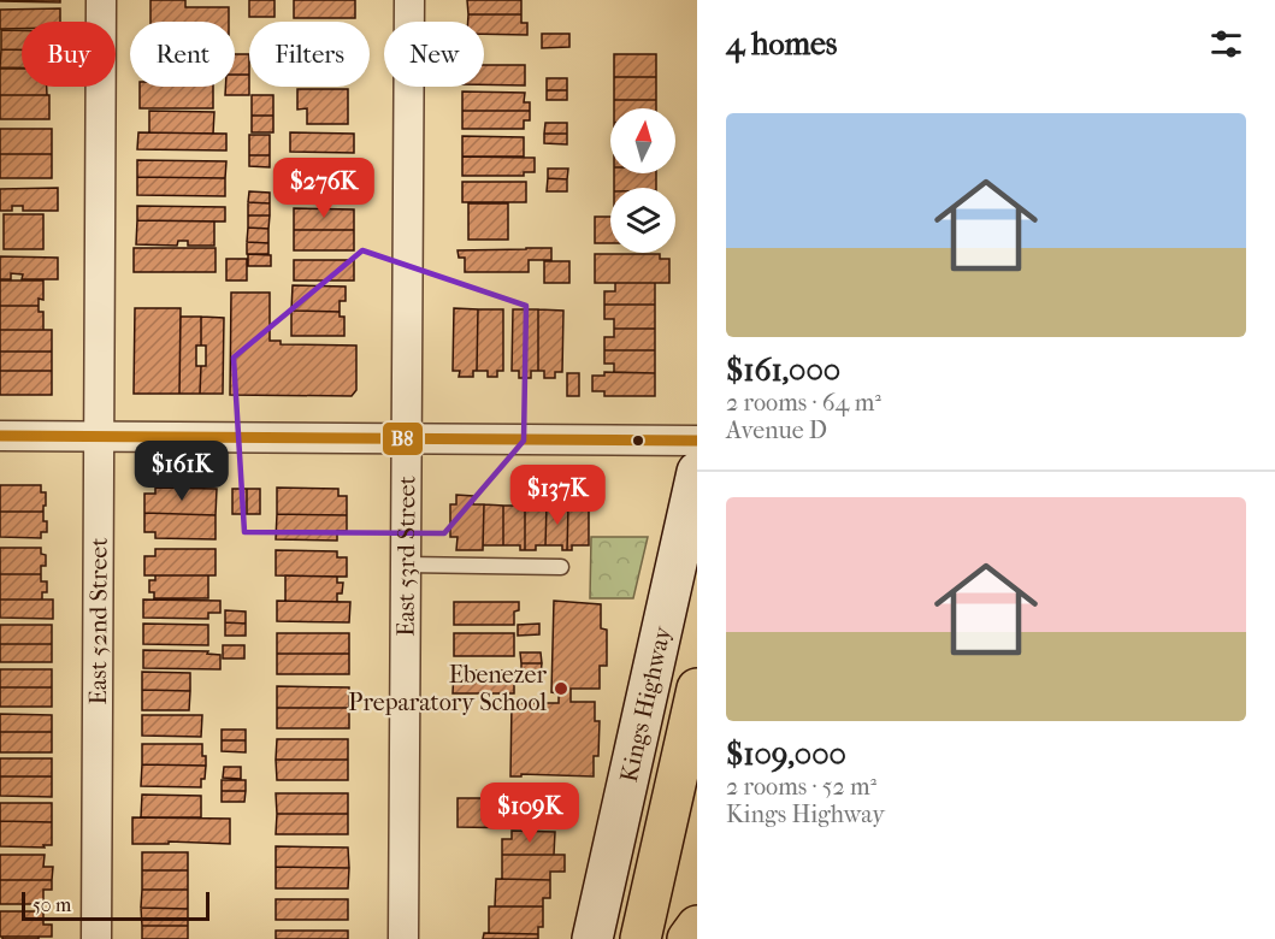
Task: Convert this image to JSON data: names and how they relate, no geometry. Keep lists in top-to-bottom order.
{
  "streets": {
    "main road": ["Kings Highway"],
    "street": ["East 53rd Street", "East 52nd Street"]
  },
  "places": ["Ebenezer Preparatory School"],
  "lines": ["transit line B8"],
  "scale_bar": "50 m",
  "north": "top",
  "page": {
    "heading": "4 homes",
    "chip": [
      "Buy",
      "Rent",
      "Filters",
      "New"
    ],
    "list": [
      {
        "name": "$161,000",
        "note": "2 rooms · 64 m² · Avenue D"
      },
      {
        "name": "$109,000",
        "note": "2 rooms · 52 m² · Kings Highway"
      }
    ],
    "price": [
      "$276K",
      "$161K",
      "$137K",
      "$109K"
    ],
    "scale": "50 m"
  }
}
